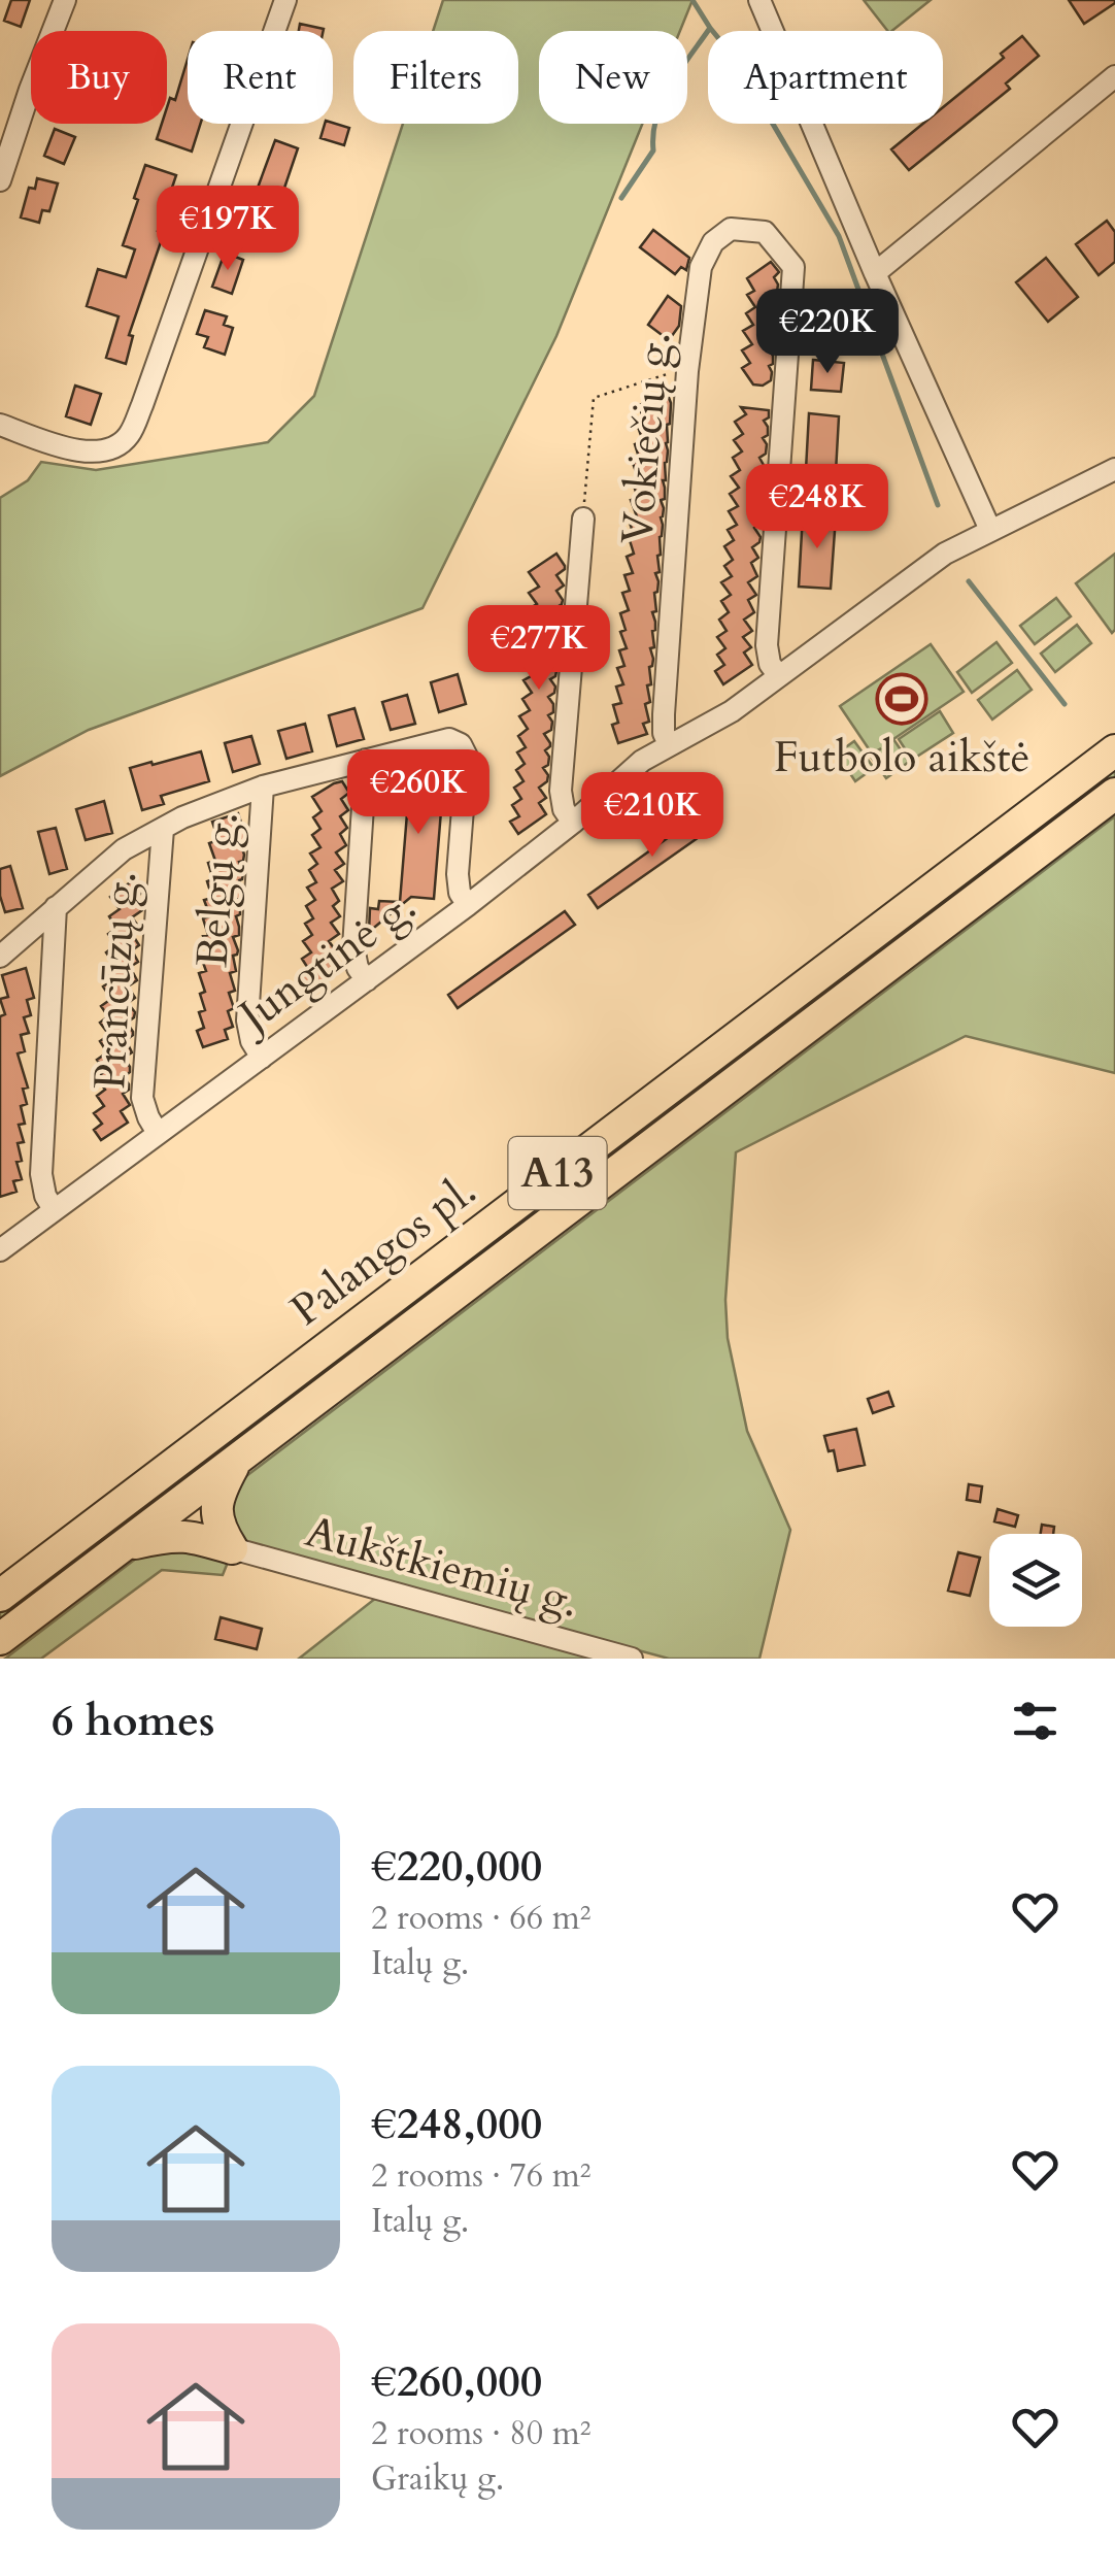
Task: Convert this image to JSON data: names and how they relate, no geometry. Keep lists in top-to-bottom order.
{
  "streets": {
    "highway": ["A13", "Palangos pl."],
    "street": [
      "Vokiečių g.",
      "Belgų g.",
      "Jungtinė g.",
      "Prancūzų g.",
      "Aukštkiemių g."
    ]
  },
  "crossings": [
    ["Vokiečių g.", "Jungtinė g."],
    ["Belgų g.", "Jungtinė g."],
    ["Jungtinė g.", "Prancūzų g."]
  ],
  "places": {
    "sports": ["Futbolo aikštė"]
  },
  "page": {
    "chip": [
      "Buy",
      "Rent",
      "Filters",
      "New",
      "Apartment"
    ],
    "price": [
      "€197K",
      "€220K",
      "€248K",
      "€277K",
      "€260K",
      "€210K"
    ],
    "heading": "6 homes",
    "list": [
      {
        "name": "€220,000",
        "note": "2 rooms · 66 m² · Italų g."
      },
      {
        "name": "€248,000",
        "note": "2 rooms · 76 m² · Italų g."
      },
      {
        "name": "€260,000",
        "note": "2 rooms · 80 m² · Graikų g."
      }
    ]
  }
}
